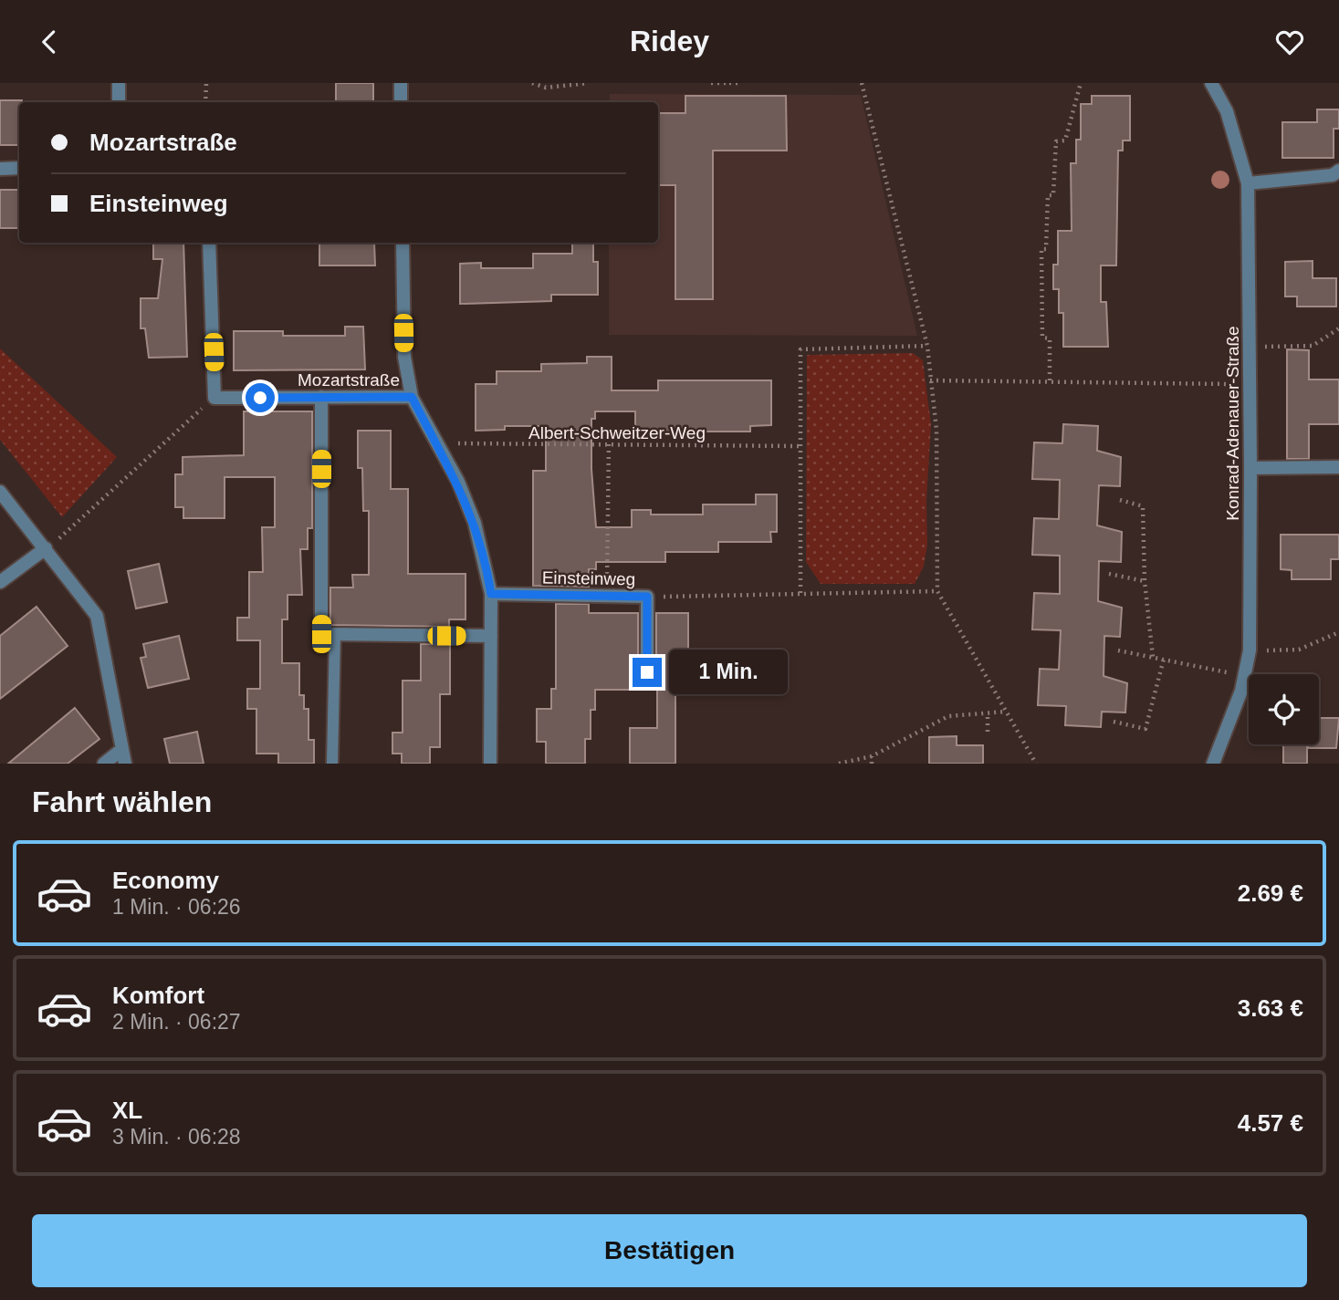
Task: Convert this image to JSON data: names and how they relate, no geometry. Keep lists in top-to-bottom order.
{
  "streets": {
    "street": ["Mozartstraße", "Konrad-Adenauer-Straße", "Einsteinweg"],
    "path": ["Albert-Schweitzer-Weg"]
  },
  "page": {
    "header": "Ridey",
    "banner": ["Mozartstraße", "Einsteinweg"],
    "bubble": "1 Min.",
    "heading": "Fahrt wählen",
    "list": [
      {
        "name": "Economy",
        "note": "1 Min. · 06:26",
        "value": "2.69 €"
      },
      {
        "name": "Komfort",
        "note": "2 Min. · 06:27",
        "value": "3.63 €"
      },
      {
        "name": "XL",
        "note": "3 Min. · 06:28",
        "value": "4.57 €"
      }
    ],
    "buttons": "Bestätigen"
  }
}
